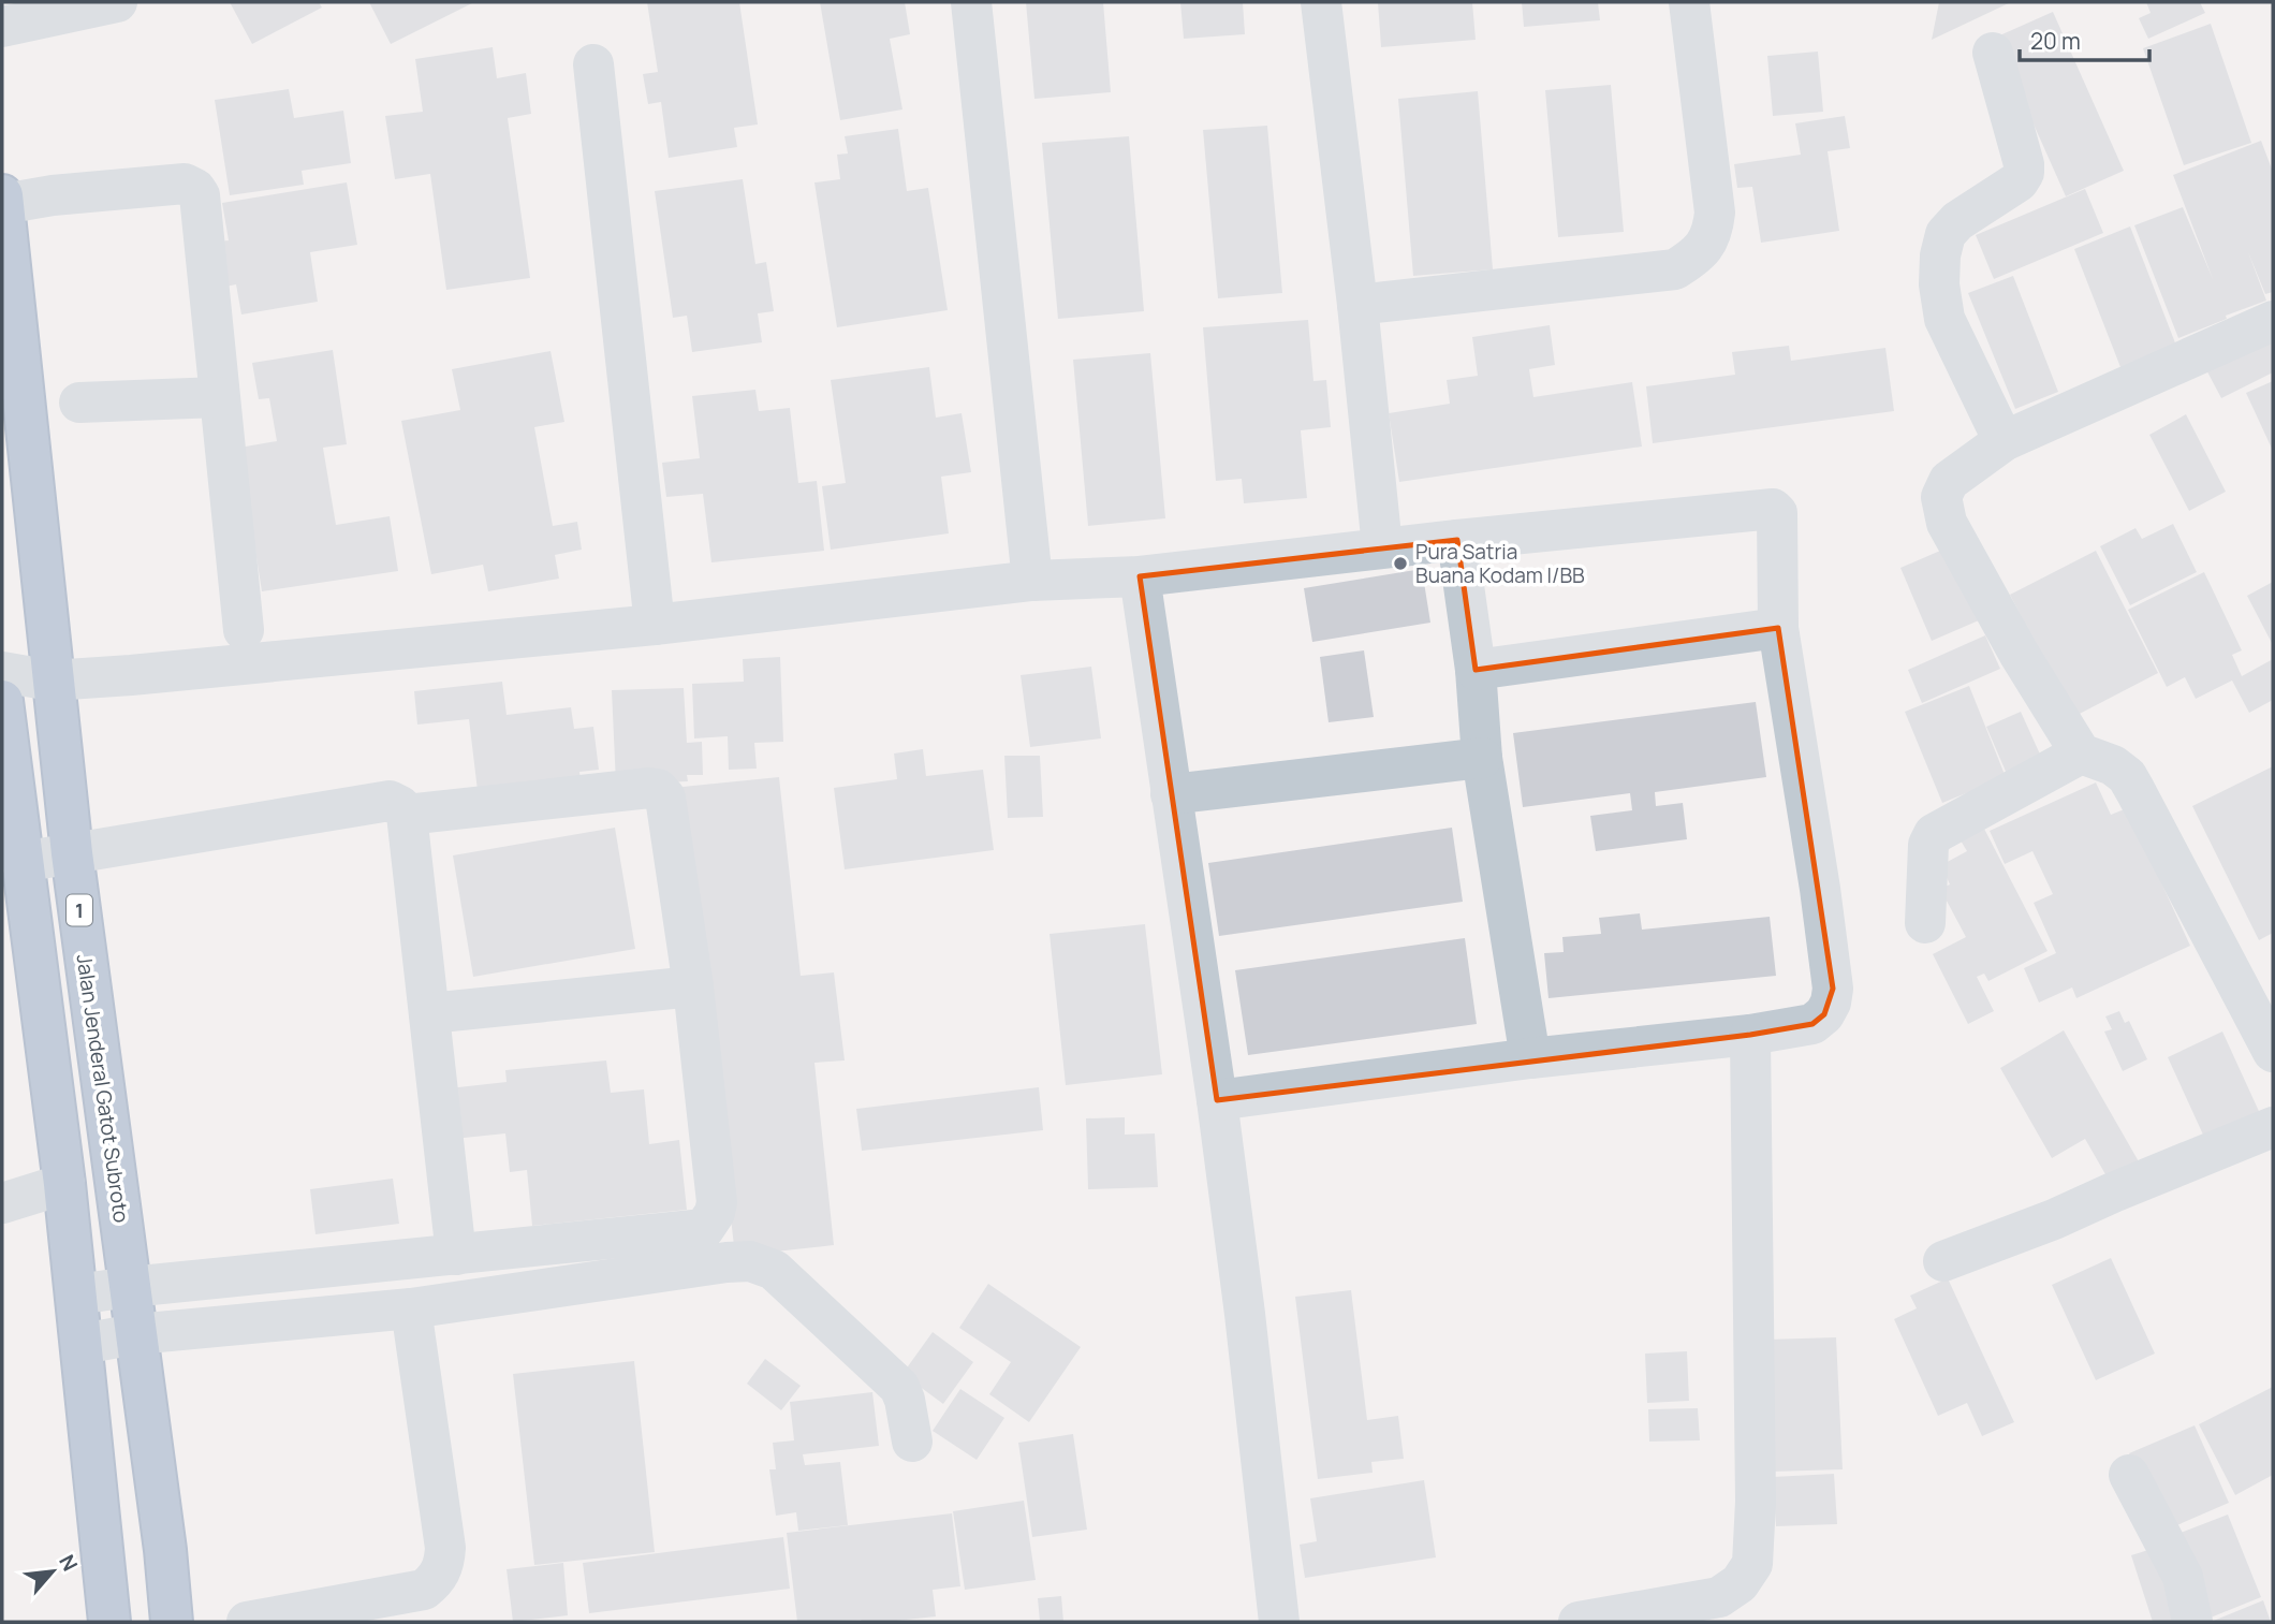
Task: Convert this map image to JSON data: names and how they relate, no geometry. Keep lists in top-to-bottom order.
{
  "streets": {
    "highway": ["1", "Jalan Jenderal Gatot Subroto"]
  },
  "places": ["Pura Satria Buana Kodam I/BB"],
  "scale_bar": "20 m",
  "north": "top right"
}
